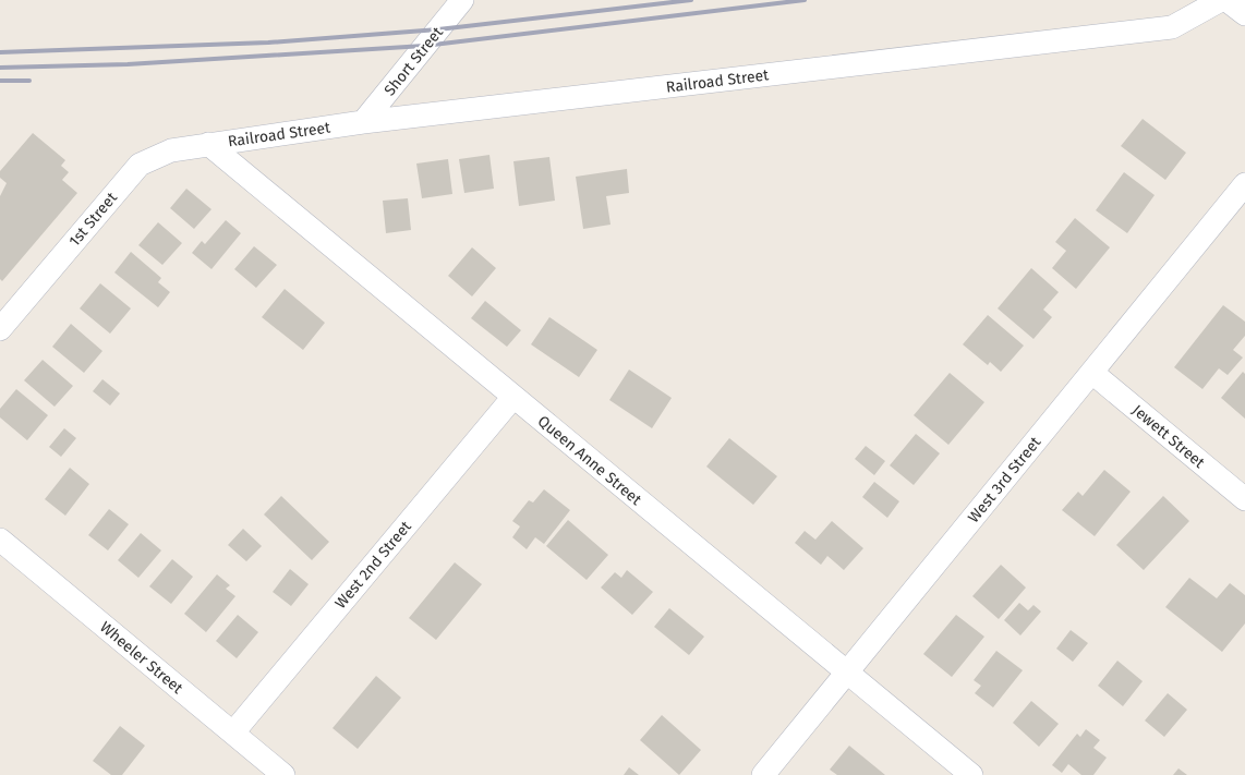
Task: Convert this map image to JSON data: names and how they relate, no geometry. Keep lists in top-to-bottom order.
{
  "streets": {
    "street": [
      "Short Street",
      "Railroad Street",
      "1st Street",
      "Jewett Street",
      "Queen Anne Street",
      "West 3rd Street",
      "West 2nd Street",
      "Wheeler Street"
    ]
  },
  "crossings": [
    ["Short Street", "Railroad Street"],
    ["Railroad Street", "1st Street"],
    ["Railroad Street", "Queen Anne Street"],
    ["1st Street", "Queen Anne Street"],
    ["Jewett Street", "West 3rd Street"],
    ["Queen Anne Street", "West 3rd Street"],
    ["Queen Anne Street", "West 2nd Street"],
    ["West 2nd Street", "Wheeler Street"]
  ]
}
